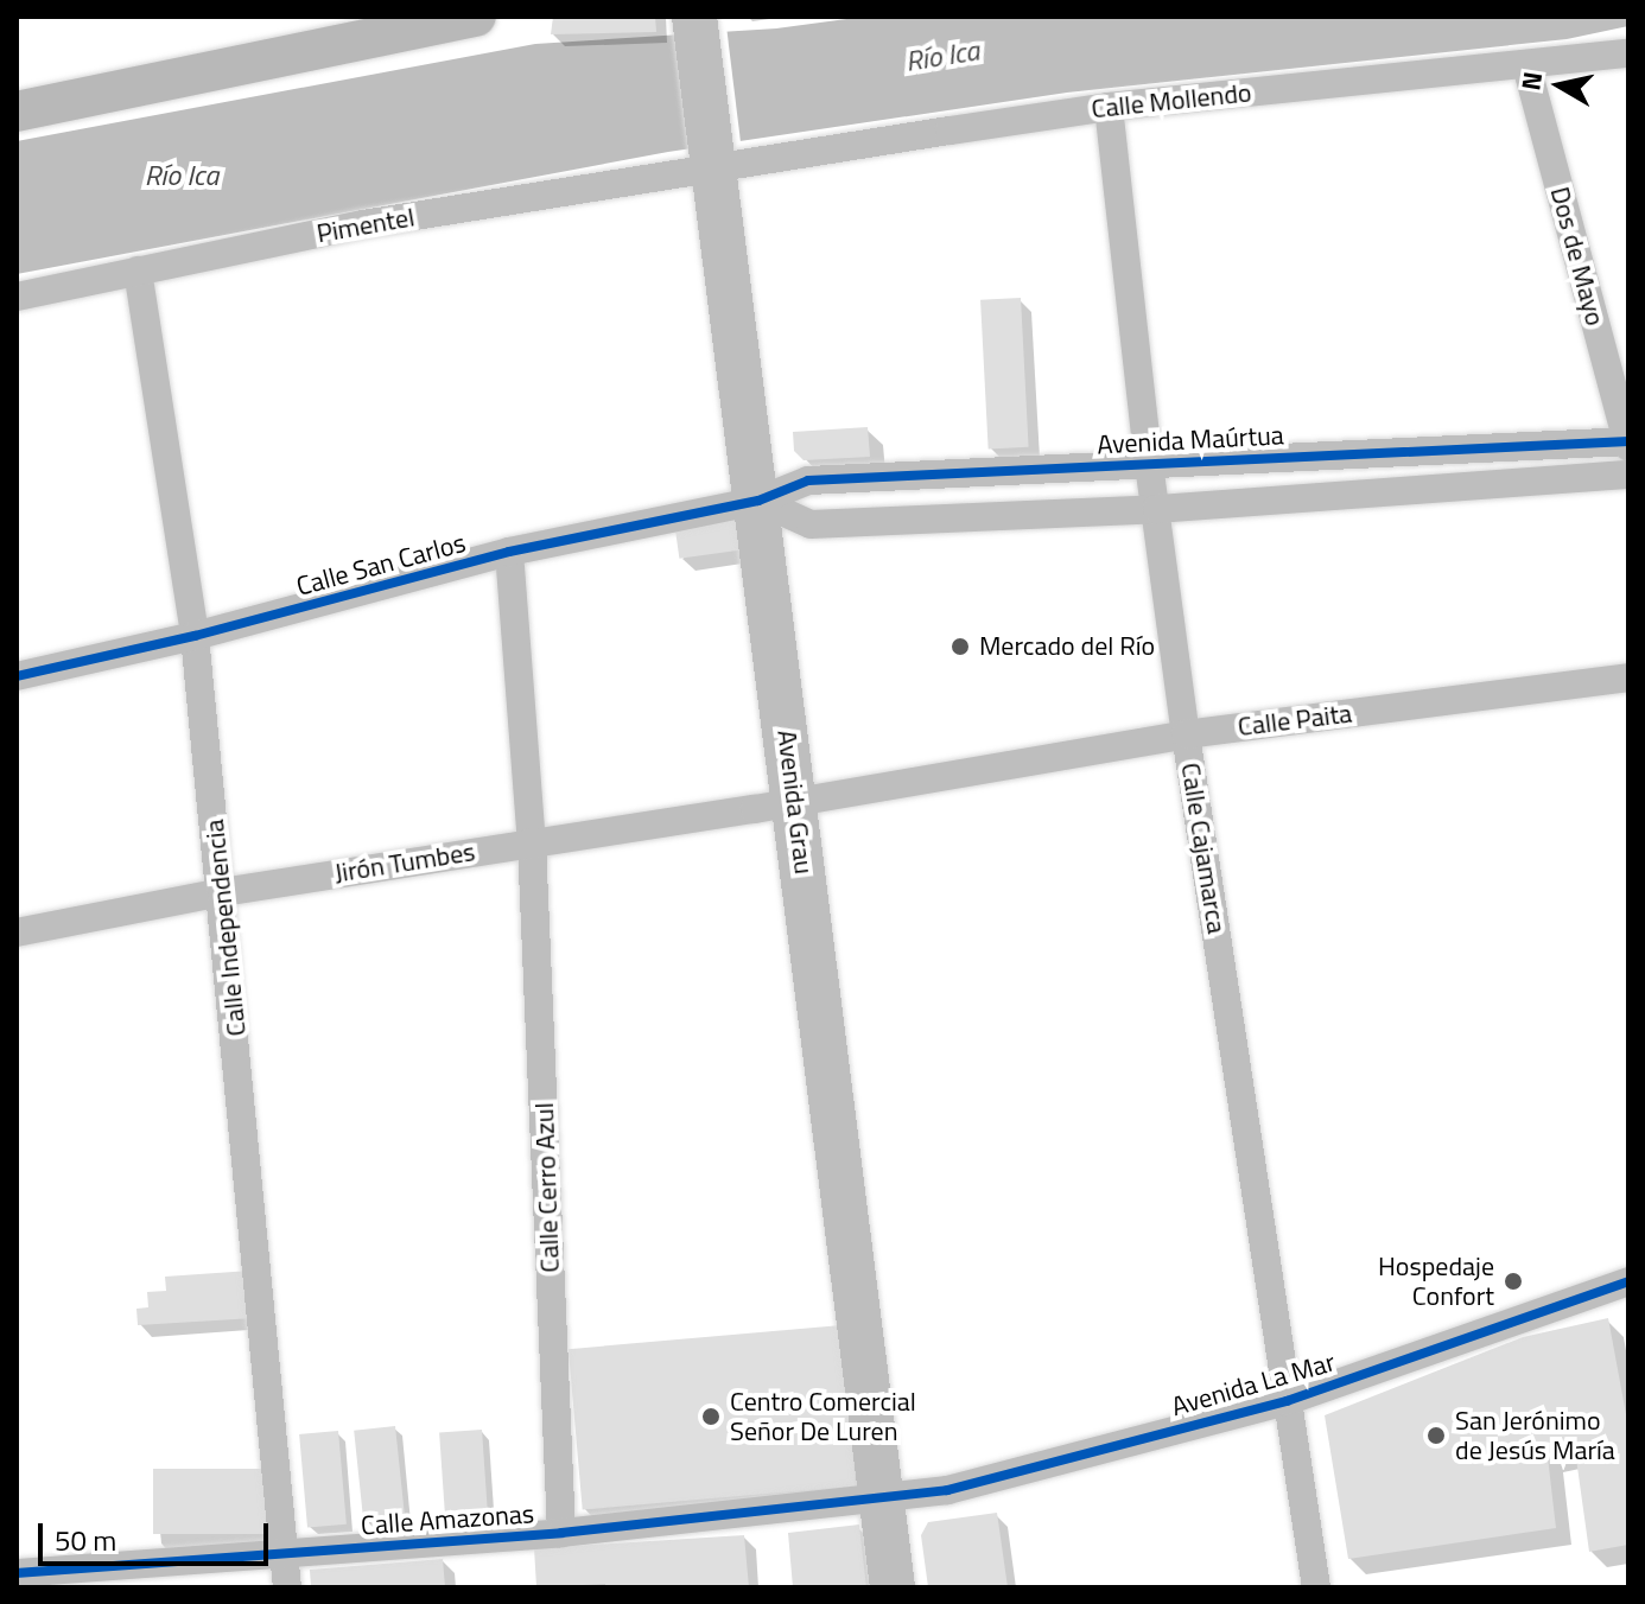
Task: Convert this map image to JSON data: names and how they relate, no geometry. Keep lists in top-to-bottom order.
{
  "streets": {
    "main road": ["Avenida Grau"],
    "street": [
      "Calle Mollendo",
      "Pimentel",
      "Dos de Mayo",
      "Avenida Maúrtua",
      "Calle San Carlos",
      "Calle Paita",
      "Calle Cajamarca",
      "Jirón Tumbes",
      "Calle Independencia",
      "Calle Cerro Azul",
      "Avenida La Mar",
      "Calle Amazonas"
    ]
  },
  "crossings": [
    ["Calle Mollendo", "Pimentel"],
    ["Calle Mollendo", "Dos de Mayo"],
    ["Calle Mollendo", "Avenida Grau"],
    ["Calle Mollendo", "Calle Cajamarca"],
    ["Pimentel", "Avenida Grau"],
    ["Pimentel", "Calle Independencia"],
    ["Dos de Mayo", "Avenida Maúrtua"],
    ["Avenida Maúrtua", "Calle San Carlos"],
    ["Avenida Maúrtua", "Avenida Grau"],
    ["Avenida Maúrtua", "Calle Cajamarca"],
    ["Calle San Carlos", "Avenida Grau"],
    ["Calle San Carlos", "Calle Independencia"],
    ["Calle San Carlos", "Calle Cerro Azul"],
    ["Calle Paita", "Avenida Grau"],
    ["Calle Paita", "Calle Cajamarca"],
    ["Calle Paita", "Jirón Tumbes"],
    ["Avenida Grau", "Jirón Tumbes"],
    ["Avenida Grau", "Avenida La Mar"],
    ["Avenida Grau", "Calle Amazonas"],
    ["Calle Cajamarca", "Avenida La Mar"],
    ["Jirón Tumbes", "Calle Independencia"],
    ["Jirón Tumbes", "Calle Cerro Azul"],
    ["Calle Independencia", "Calle Amazonas"],
    ["Calle Cerro Azul", "Calle Amazonas"],
    ["Avenida La Mar", "Calle Amazonas"]
  ],
  "water": ["Río Ica"],
  "places": [
    "Mercado del Río",
    "Hospedaje Confort",
    "Centro Comercial Señor De Luren",
    "San Jerónimo de Jesús María"
  ],
  "scale_bar": "50 m",
  "north": "left"
}
